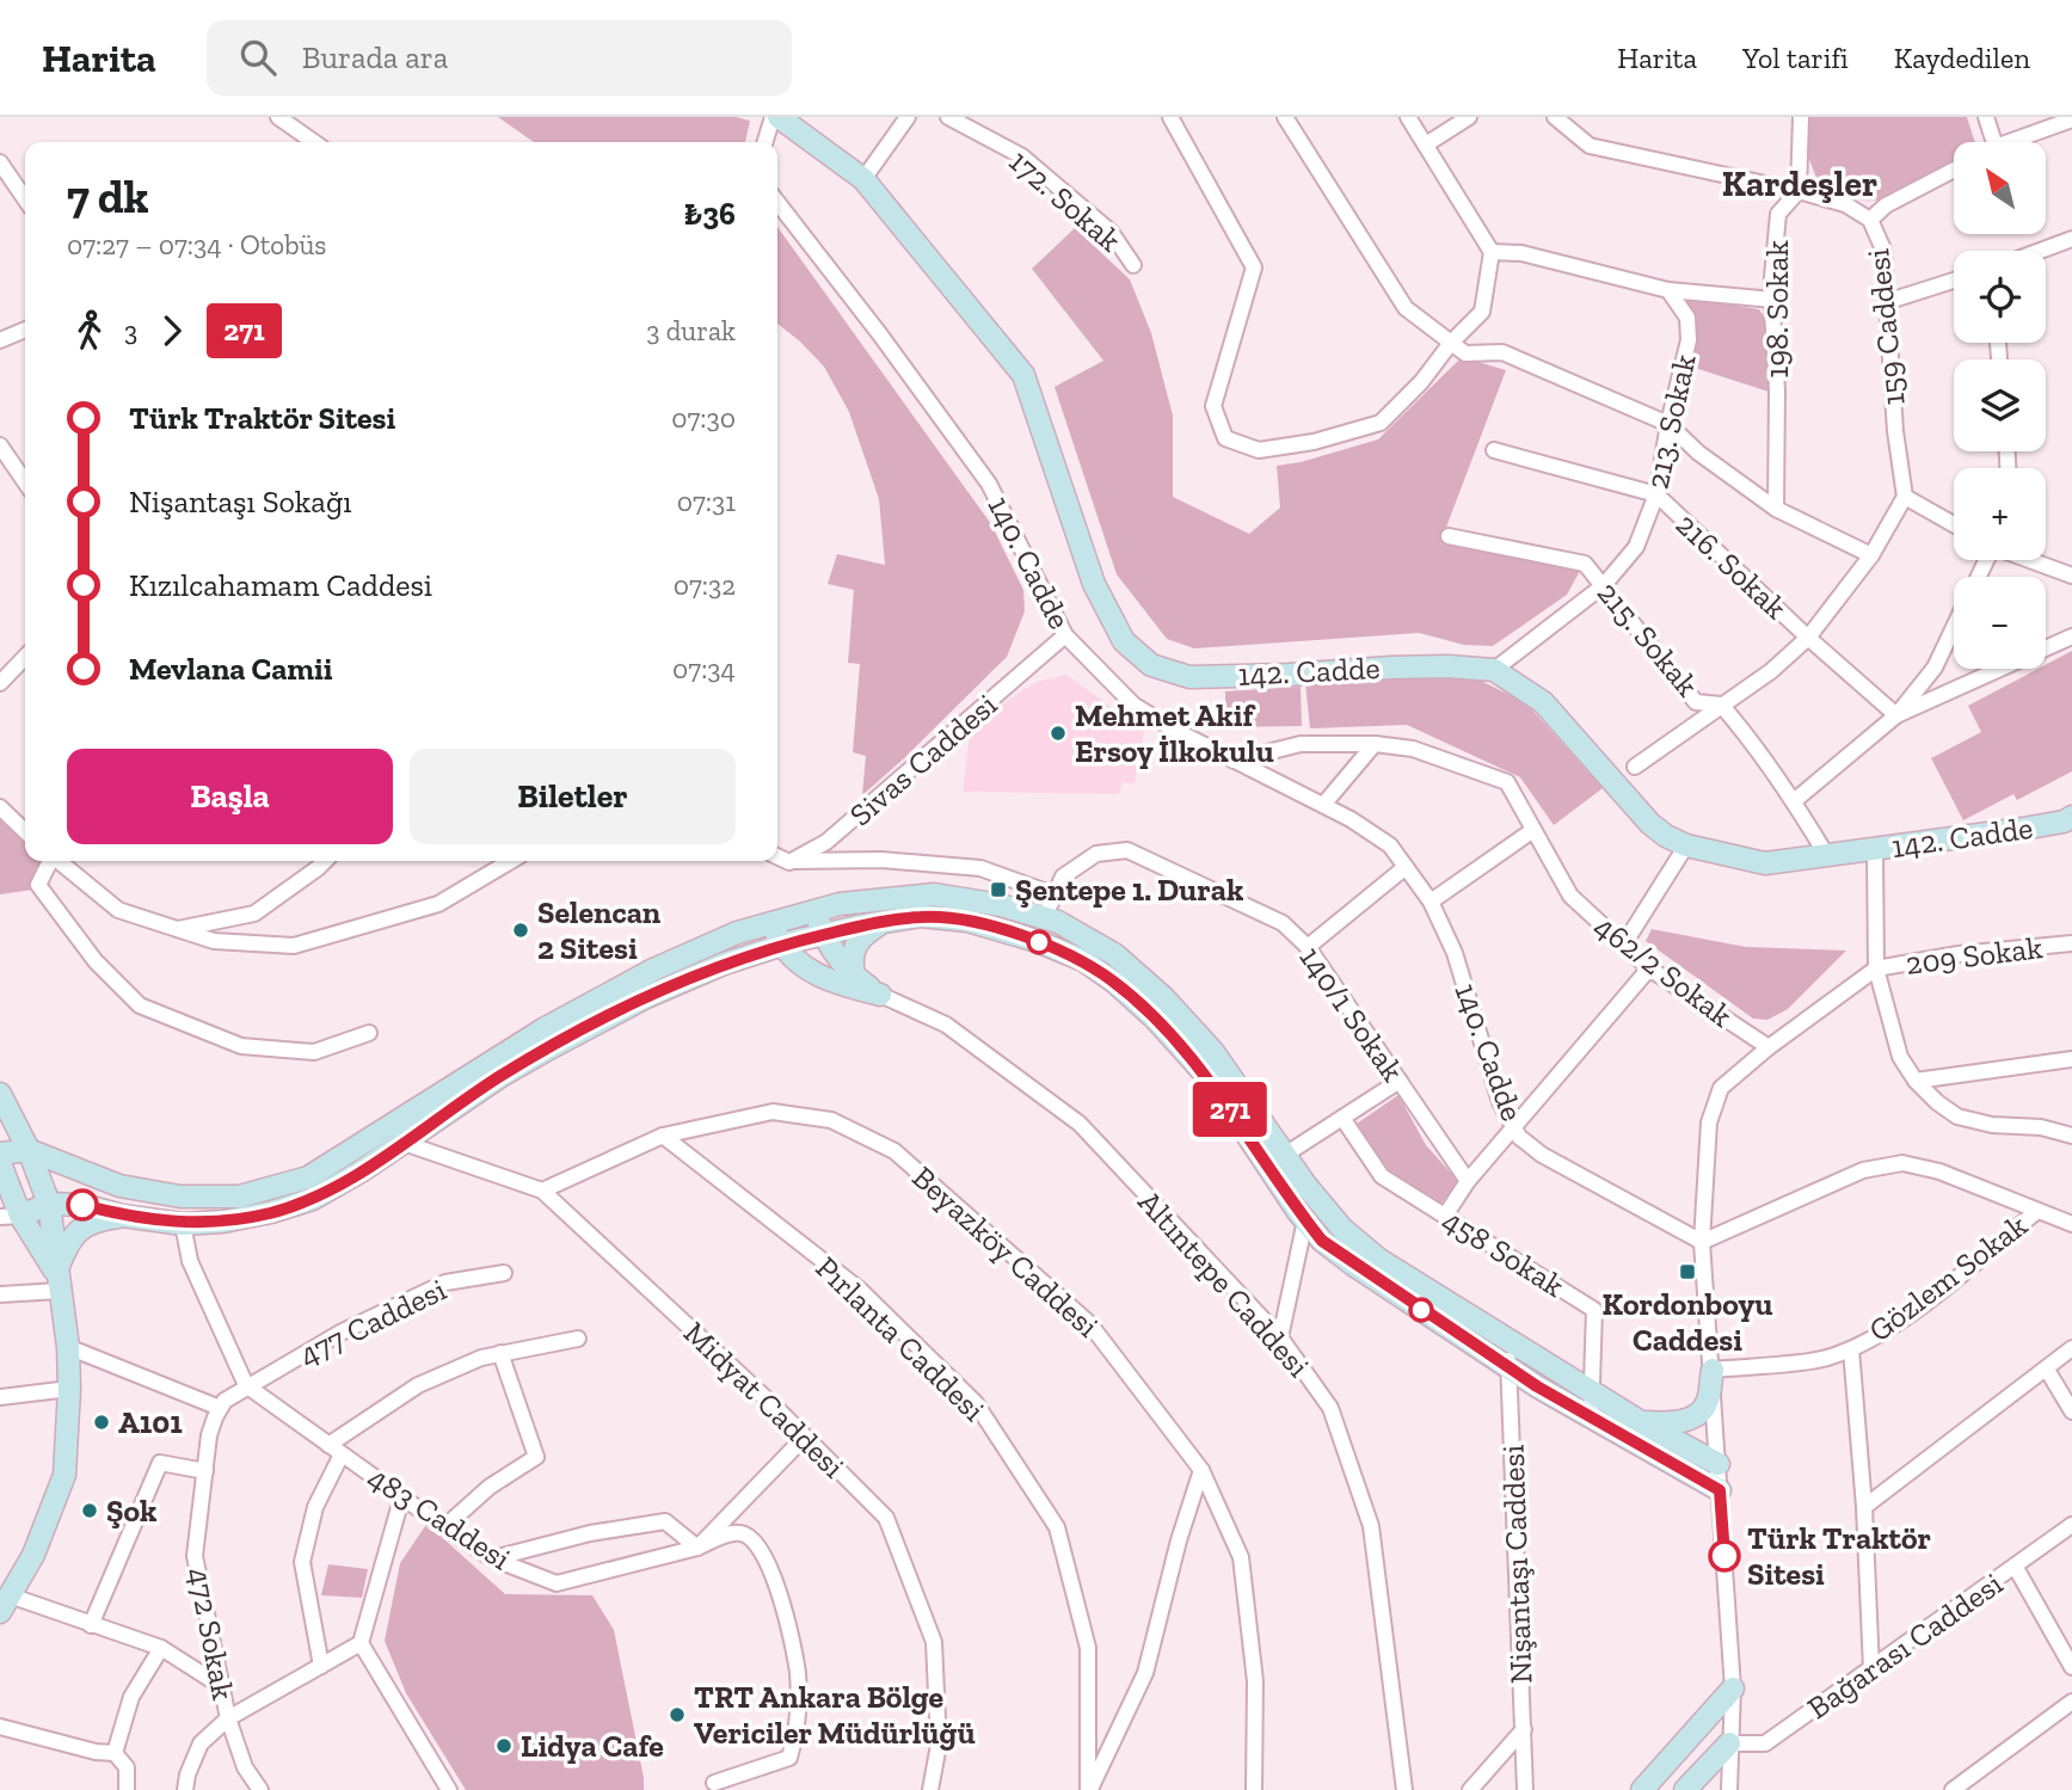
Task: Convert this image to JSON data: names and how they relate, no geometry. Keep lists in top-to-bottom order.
{
  "streets": {
    "main road": ["142. Cadde"],
    "street": [
      "172. Sokak",
      "198. Sokak",
      "159 Caddesi",
      "213. Sokak",
      "140. Cadde",
      "216. Sokak",
      "215. Sokak",
      "Sivas Caddesi",
      "209 Sokak",
      "462/2 Sokak",
      "140/1 Sokak",
      "Beyazköy Caddesi",
      "458 Sokak",
      "Gözlem Sokak",
      "Altıntepe Caddesi",
      "477 Caddesi",
      "Pırlanta Caddesi",
      "Midyat Caddesi",
      "483 Caddesi",
      "Nişantaşı Caddesi",
      "472 Sokak",
      "Bağarası Caddesi"
    ]
  },
  "crossings": [
    ["198. Sokak", "159 Caddesi"],
    ["213. Sokak", "216. Sokak"],
    ["213. Sokak", "215. Sokak"],
    ["213. Sokak", "142. Cadde"],
    ["140. Cadde", "Sivas Caddesi"],
    ["140. Cadde", "462/2 Sokak"],
    ["215. Sokak", "142. Cadde"],
    ["Beyazköy Caddesi", "Pırlanta Caddesi"],
    ["Beyazköy Caddesi", "Midyat Caddesi"],
    ["477 Caddesi", "483 Caddesi"]
  ],
  "districts": ["Kardeşler"],
  "places": {
    "other": [
      "Mehmet Akif Ersoy İlkokulu",
      "Selencan 2 Sitesi",
      "A101",
      "Şok",
      "Türk Traktör Sitesi",
      "TRT Ankara Bölge Vericiler Müdürlüğü",
      "Lidya Cafe"
    ],
    "transit": ["Şentepe 1. Durak", "Kordonboyu Caddesi"]
  },
  "lines": ["bus line 271"],
  "north": "top left",
  "page": {
    "header": "Harita",
    "search": "Burada ara",
    "nav": ["Harita", "Yol tarifi", "Kaydedilen"],
    "on_map": "271",
    "map_buttons": ["+", "−"],
    "heading": ["7 dk", "07:27 – 07:34 · Otobüs", "₺36"],
    "legs": ["3", "271", "3 durak"],
    "list": [
      {
        "name": "Türk Traktör Sitesi",
        "value": "07:30"
      },
      {
        "name": "Nişantaşı Sokağı",
        "value": "07:31"
      },
      {
        "name": "Kızılcahamam Caddesi",
        "value": "07:32"
      },
      {
        "name": "Mevlana Camii",
        "value": "07:34"
      }
    ],
    "buttons": ["Başla", "Biletler"]
  }
}
